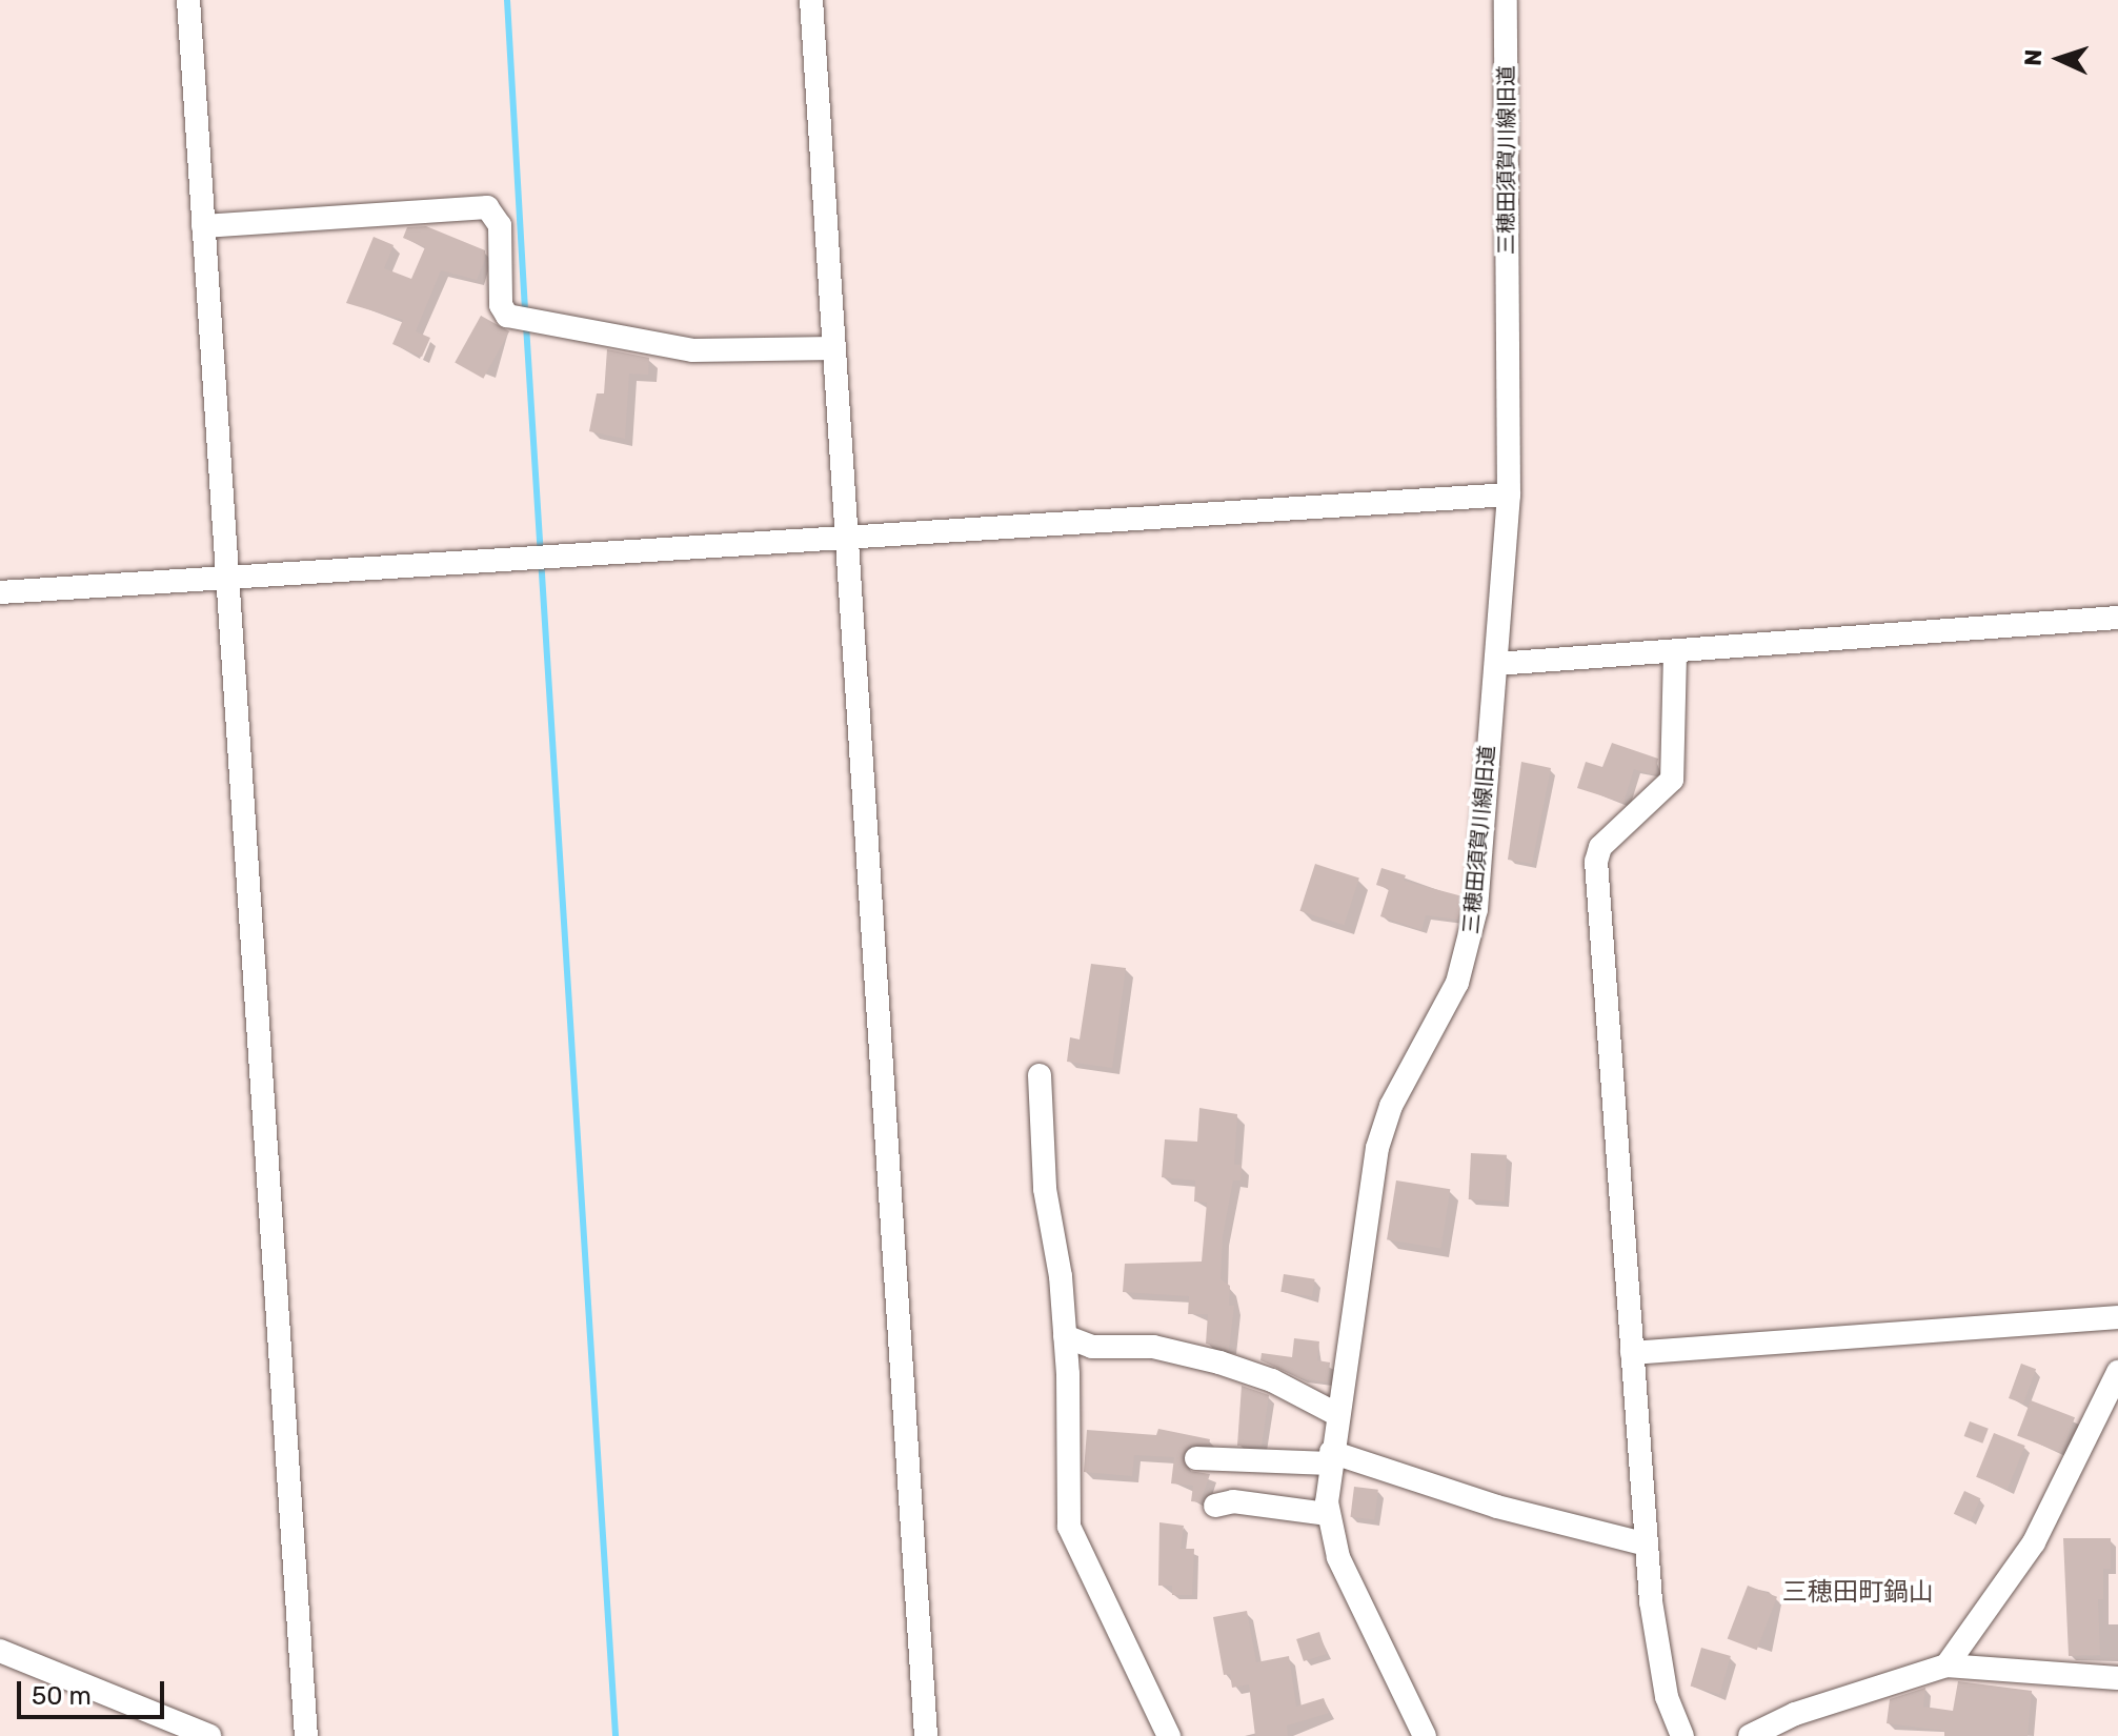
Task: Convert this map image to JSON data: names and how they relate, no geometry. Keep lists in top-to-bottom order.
{
  "streets": {
    "street": ["三穂田須賀川線旧道"]
  },
  "districts": ["三穂田町鍋山"],
  "scale_bar": "50 m",
  "north": "left"
}
